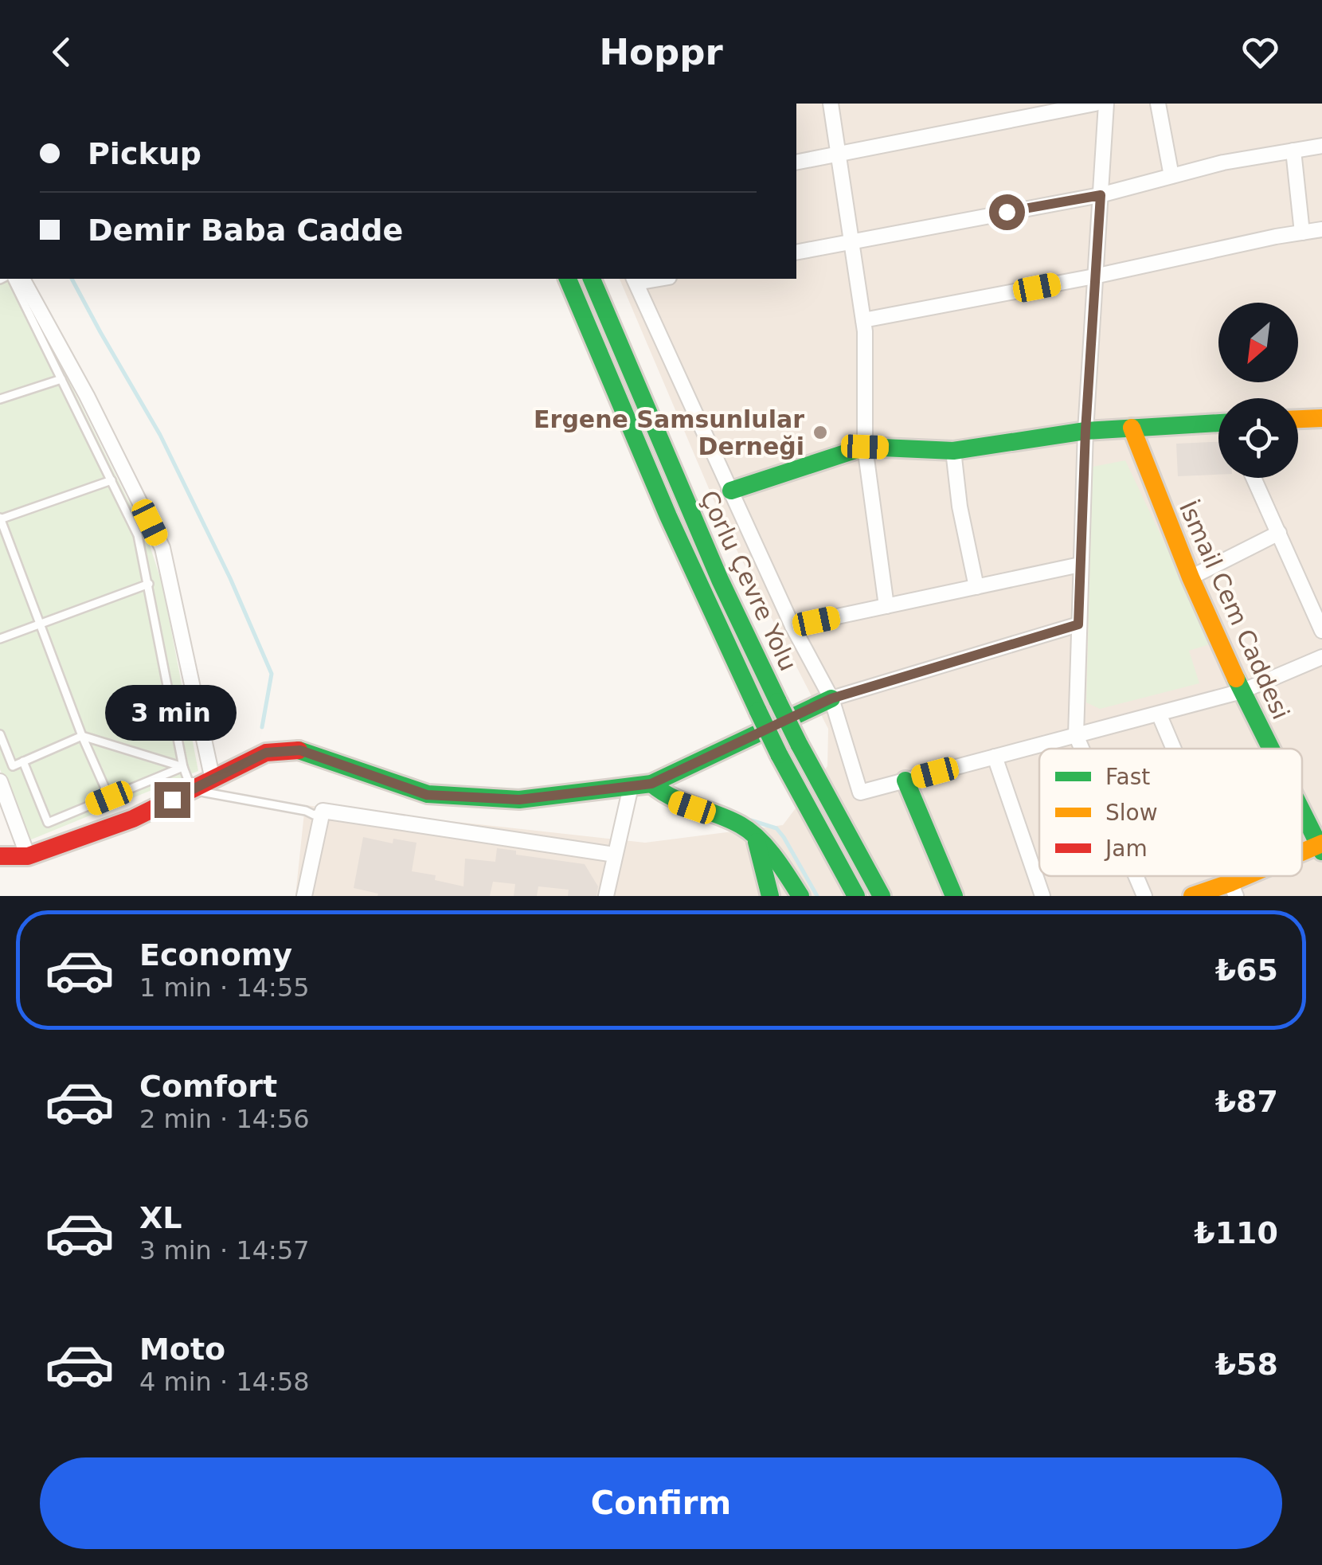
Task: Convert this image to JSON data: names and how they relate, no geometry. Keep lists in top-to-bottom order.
{
  "streets": {
    "main road": ["Çorlu Çevre Yolu", "İsmail Cem Caddesi"]
  },
  "places": ["Ergene Samsunlular Derneği"],
  "legend": ["Fast", "Slow", "Jam"],
  "north": "bottom left",
  "page": {
    "header": "Hoppr",
    "banner": ["Pickup", "Demir Baba Cadde"],
    "bubble": "3 min",
    "list": [
      {
        "name": "Economy",
        "note": "1 min · 14:55",
        "value": "₺65"
      },
      {
        "name": "Comfort",
        "note": "2 min · 14:56",
        "value": "₺87"
      },
      {
        "name": "XL",
        "note": "3 min · 14:57",
        "value": "₺110"
      },
      {
        "name": "Moto",
        "note": "4 min · 14:58",
        "value": "₺58"
      }
    ],
    "buttons": "Confirm"
  }
}
